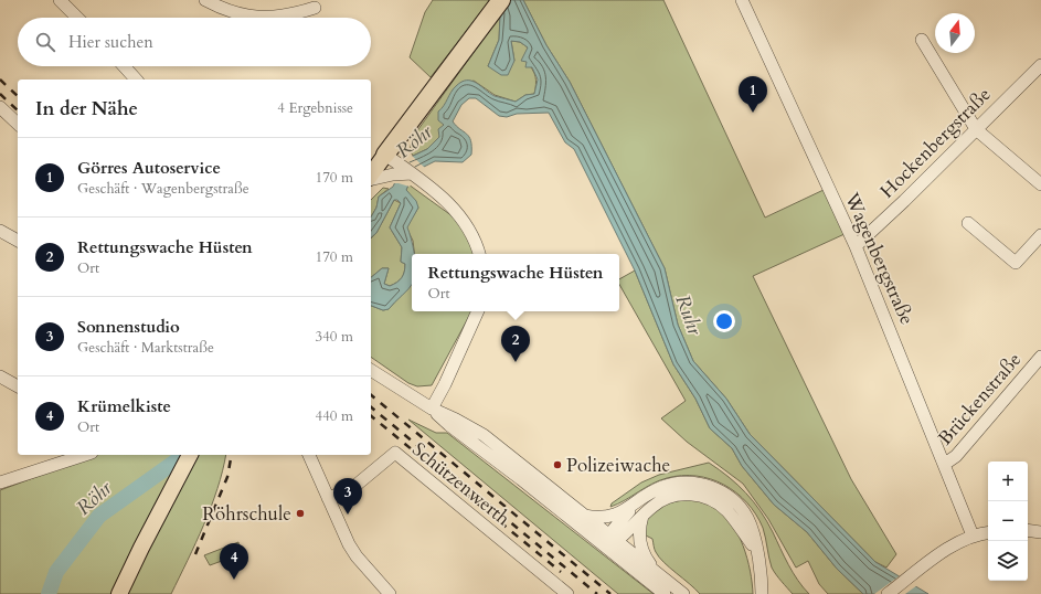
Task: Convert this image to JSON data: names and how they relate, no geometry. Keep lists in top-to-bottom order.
{
  "streets": {
    "street": [
      "Hockenbergstraße",
      "Wagenbergstraße",
      "Brückenstraße",
      "Schützenwerth"
    ]
  },
  "crossings": [
    ["Hockenbergstraße", "Wagenbergstraße"],
    ["Wagenbergstraße", "Brückenstraße"]
  ],
  "water": ["Röhr", "Ruhr"],
  "places": ["Polizeiwache", "Röhrschule"],
  "north": "top",
  "page": {
    "search": "Hier suchen",
    "pins": [
      "1",
      "2",
      "3",
      "4"
    ],
    "heading": ["In der Nähe", "4 Ergebnisse"],
    "list": [
      {
        "mark": "1",
        "name": "Görres Autoservice",
        "note": "Geschäft · Wagenbergstraße",
        "value": "170 m"
      },
      {
        "mark": "2",
        "name": "Rettungswache Hüsten",
        "note": "Ort",
        "value": "170 m"
      },
      {
        "mark": "3",
        "name": "Sonnenstudio",
        "note": "Geschäft · Marktstraße",
        "value": "340 m"
      },
      {
        "mark": "4",
        "name": "Krümelkiste",
        "note": "Ort",
        "value": "440 m"
      }
    ],
    "popup": ["Rettungswache Hüsten", "Ort"],
    "map_buttons": ["+", "−"]
  }
}
